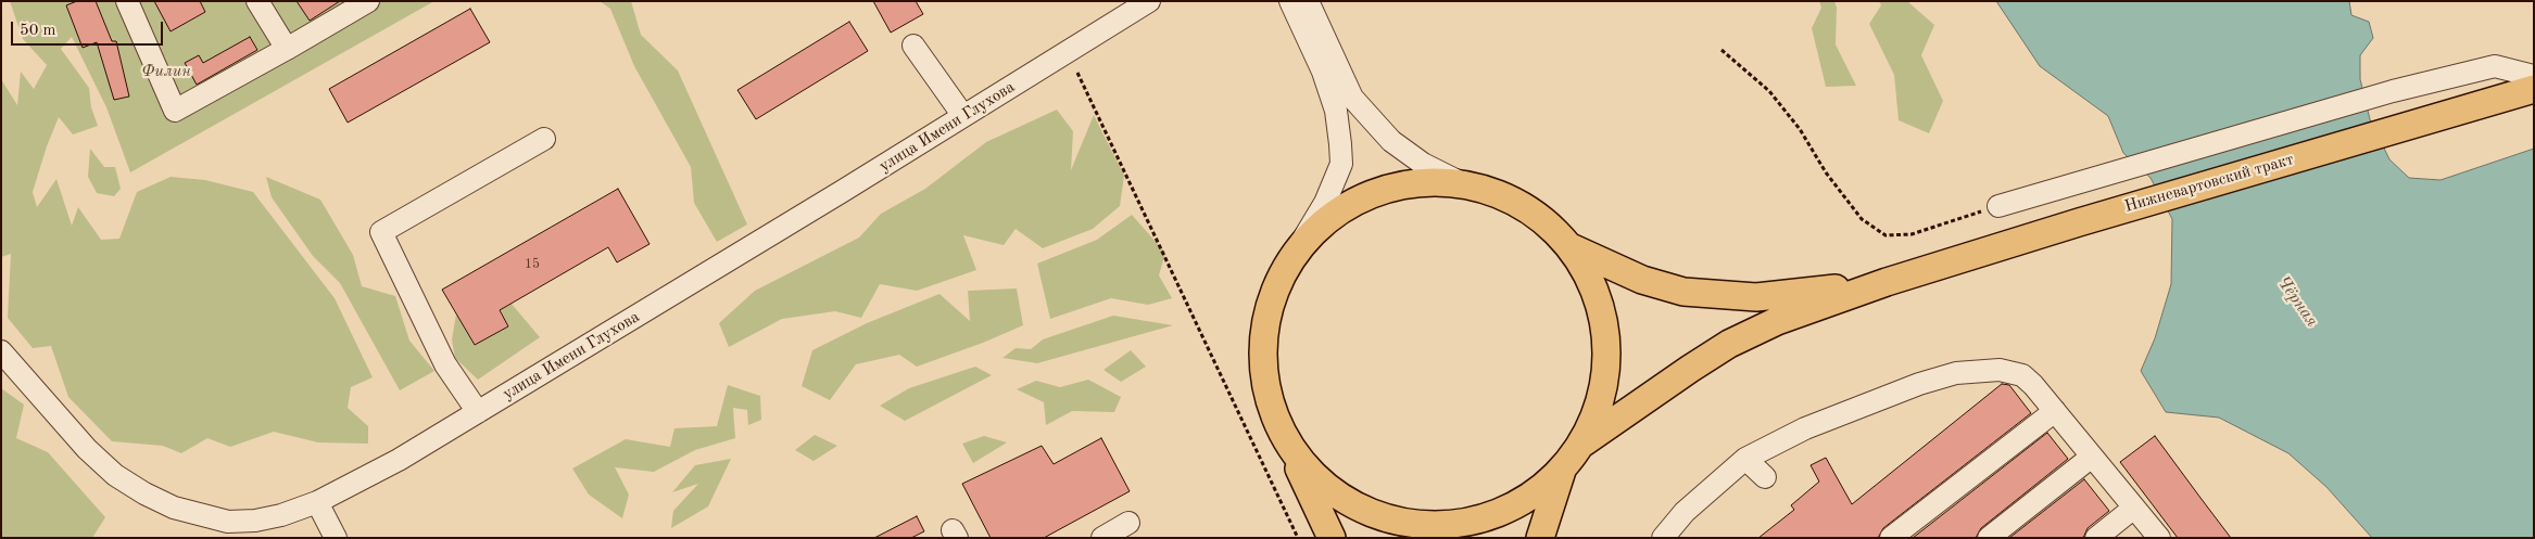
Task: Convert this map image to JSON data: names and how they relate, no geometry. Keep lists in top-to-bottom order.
{
  "streets": {
    "main road": ["Нижневартовский тракт"],
    "street": ["улица Имени Глухова"]
  },
  "water": ["Чёрная"],
  "parks": ["Филин"],
  "house_numbers": ["15"],
  "scale_bar": "50 m"
}
